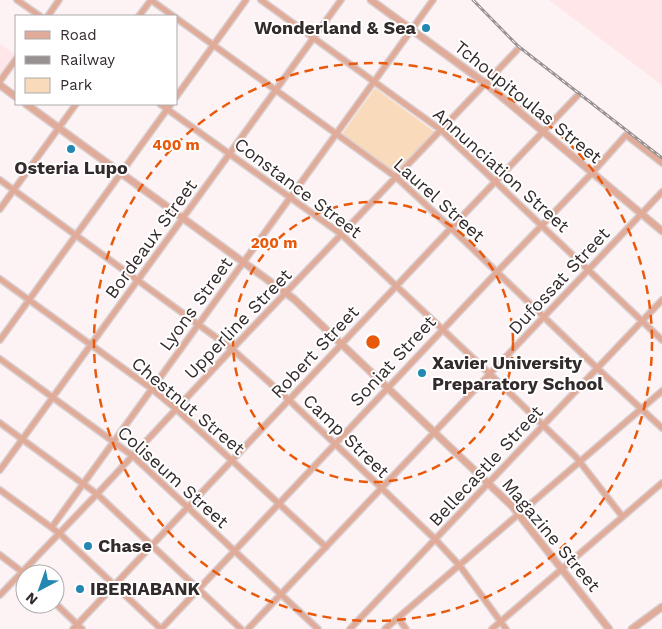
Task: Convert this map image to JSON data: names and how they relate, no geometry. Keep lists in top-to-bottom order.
{
  "streets": {
    "street": [
      "Tchoupitoulas Street",
      "Annunciation Street",
      "Constance Street",
      "Laurel Street",
      "Bordeaux Street",
      "Dufossat Street",
      "Lyons Street",
      "Upperline Street",
      "Robert Street",
      "Soniat Street",
      "Chestnut Street",
      "Camp Street",
      "Bellecastle Street",
      "Coliseum Street",
      "Magazine Street"
    ]
  },
  "crossings": [
    ["Tchoupitoulas Street", "Dufossat Street"],
    ["Tchoupitoulas Street", "Lyons Street"],
    ["Tchoupitoulas Street", "Upperline Street"],
    ["Tchoupitoulas Street", "Robert Street"],
    ["Tchoupitoulas Street", "Soniat Street"],
    ["Annunciation Street", "Bordeaux Street"],
    ["Annunciation Street", "Dufossat Street"],
    ["Annunciation Street", "Lyons Street"],
    ["Annunciation Street", "Upperline Street"],
    ["Annunciation Street", "Robert Street"],
    ["Annunciation Street", "Soniat Street"],
    ["Annunciation Street", "Bellecastle Street"],
    ["Constance Street", "Bordeaux Street"],
    ["Constance Street", "Dufossat Street"],
    ["Constance Street", "Lyons Street"],
    ["Constance Street", "Upperline Street"],
    ["Constance Street", "Robert Street"],
    ["Constance Street", "Soniat Street"],
    ["Constance Street", "Bellecastle Street"],
    ["Laurel Street", "Bordeaux Street"],
    ["Laurel Street", "Dufossat Street"],
    ["Laurel Street", "Lyons Street"],
    ["Laurel Street", "Upperline Street"],
    ["Laurel Street", "Robert Street"],
    ["Laurel Street", "Soniat Street"],
    ["Laurel Street", "Bellecastle Street"],
    ["Bordeaux Street", "Chestnut Street"],
    ["Bordeaux Street", "Camp Street"],
    ["Bordeaux Street", "Coliseum Street"],
    ["Bordeaux Street", "Magazine Street"],
    ["Dufossat Street", "Chestnut Street"],
    ["Dufossat Street", "Camp Street"],
    ["Dufossat Street", "Coliseum Street"],
    ["Dufossat Street", "Magazine Street"],
    ["Lyons Street", "Chestnut Street"],
    ["Lyons Street", "Camp Street"],
    ["Lyons Street", "Coliseum Street"],
    ["Lyons Street", "Magazine Street"],
    ["Upperline Street", "Chestnut Street"],
    ["Upperline Street", "Camp Street"],
    ["Upperline Street", "Coliseum Street"],
    ["Upperline Street", "Magazine Street"],
    ["Robert Street", "Chestnut Street"],
    ["Robert Street", "Camp Street"],
    ["Robert Street", "Coliseum Street"],
    ["Robert Street", "Magazine Street"],
    ["Soniat Street", "Chestnut Street"],
    ["Soniat Street", "Camp Street"],
    ["Soniat Street", "Coliseum Street"],
    ["Soniat Street", "Magazine Street"],
    ["Camp Street", "Bellecastle Street"],
    ["Bellecastle Street", "Magazine Street"]
  ],
  "places": [
    "Wonderland & Sea",
    "Osteria Lupo",
    "Xavier University Preparatory School",
    "Chase",
    "IBERIABANK"
  ],
  "legend": ["Road", "Railway", "Park"],
  "north": "bottom left",
  "rings": ["400 m", "200 m"]
}
